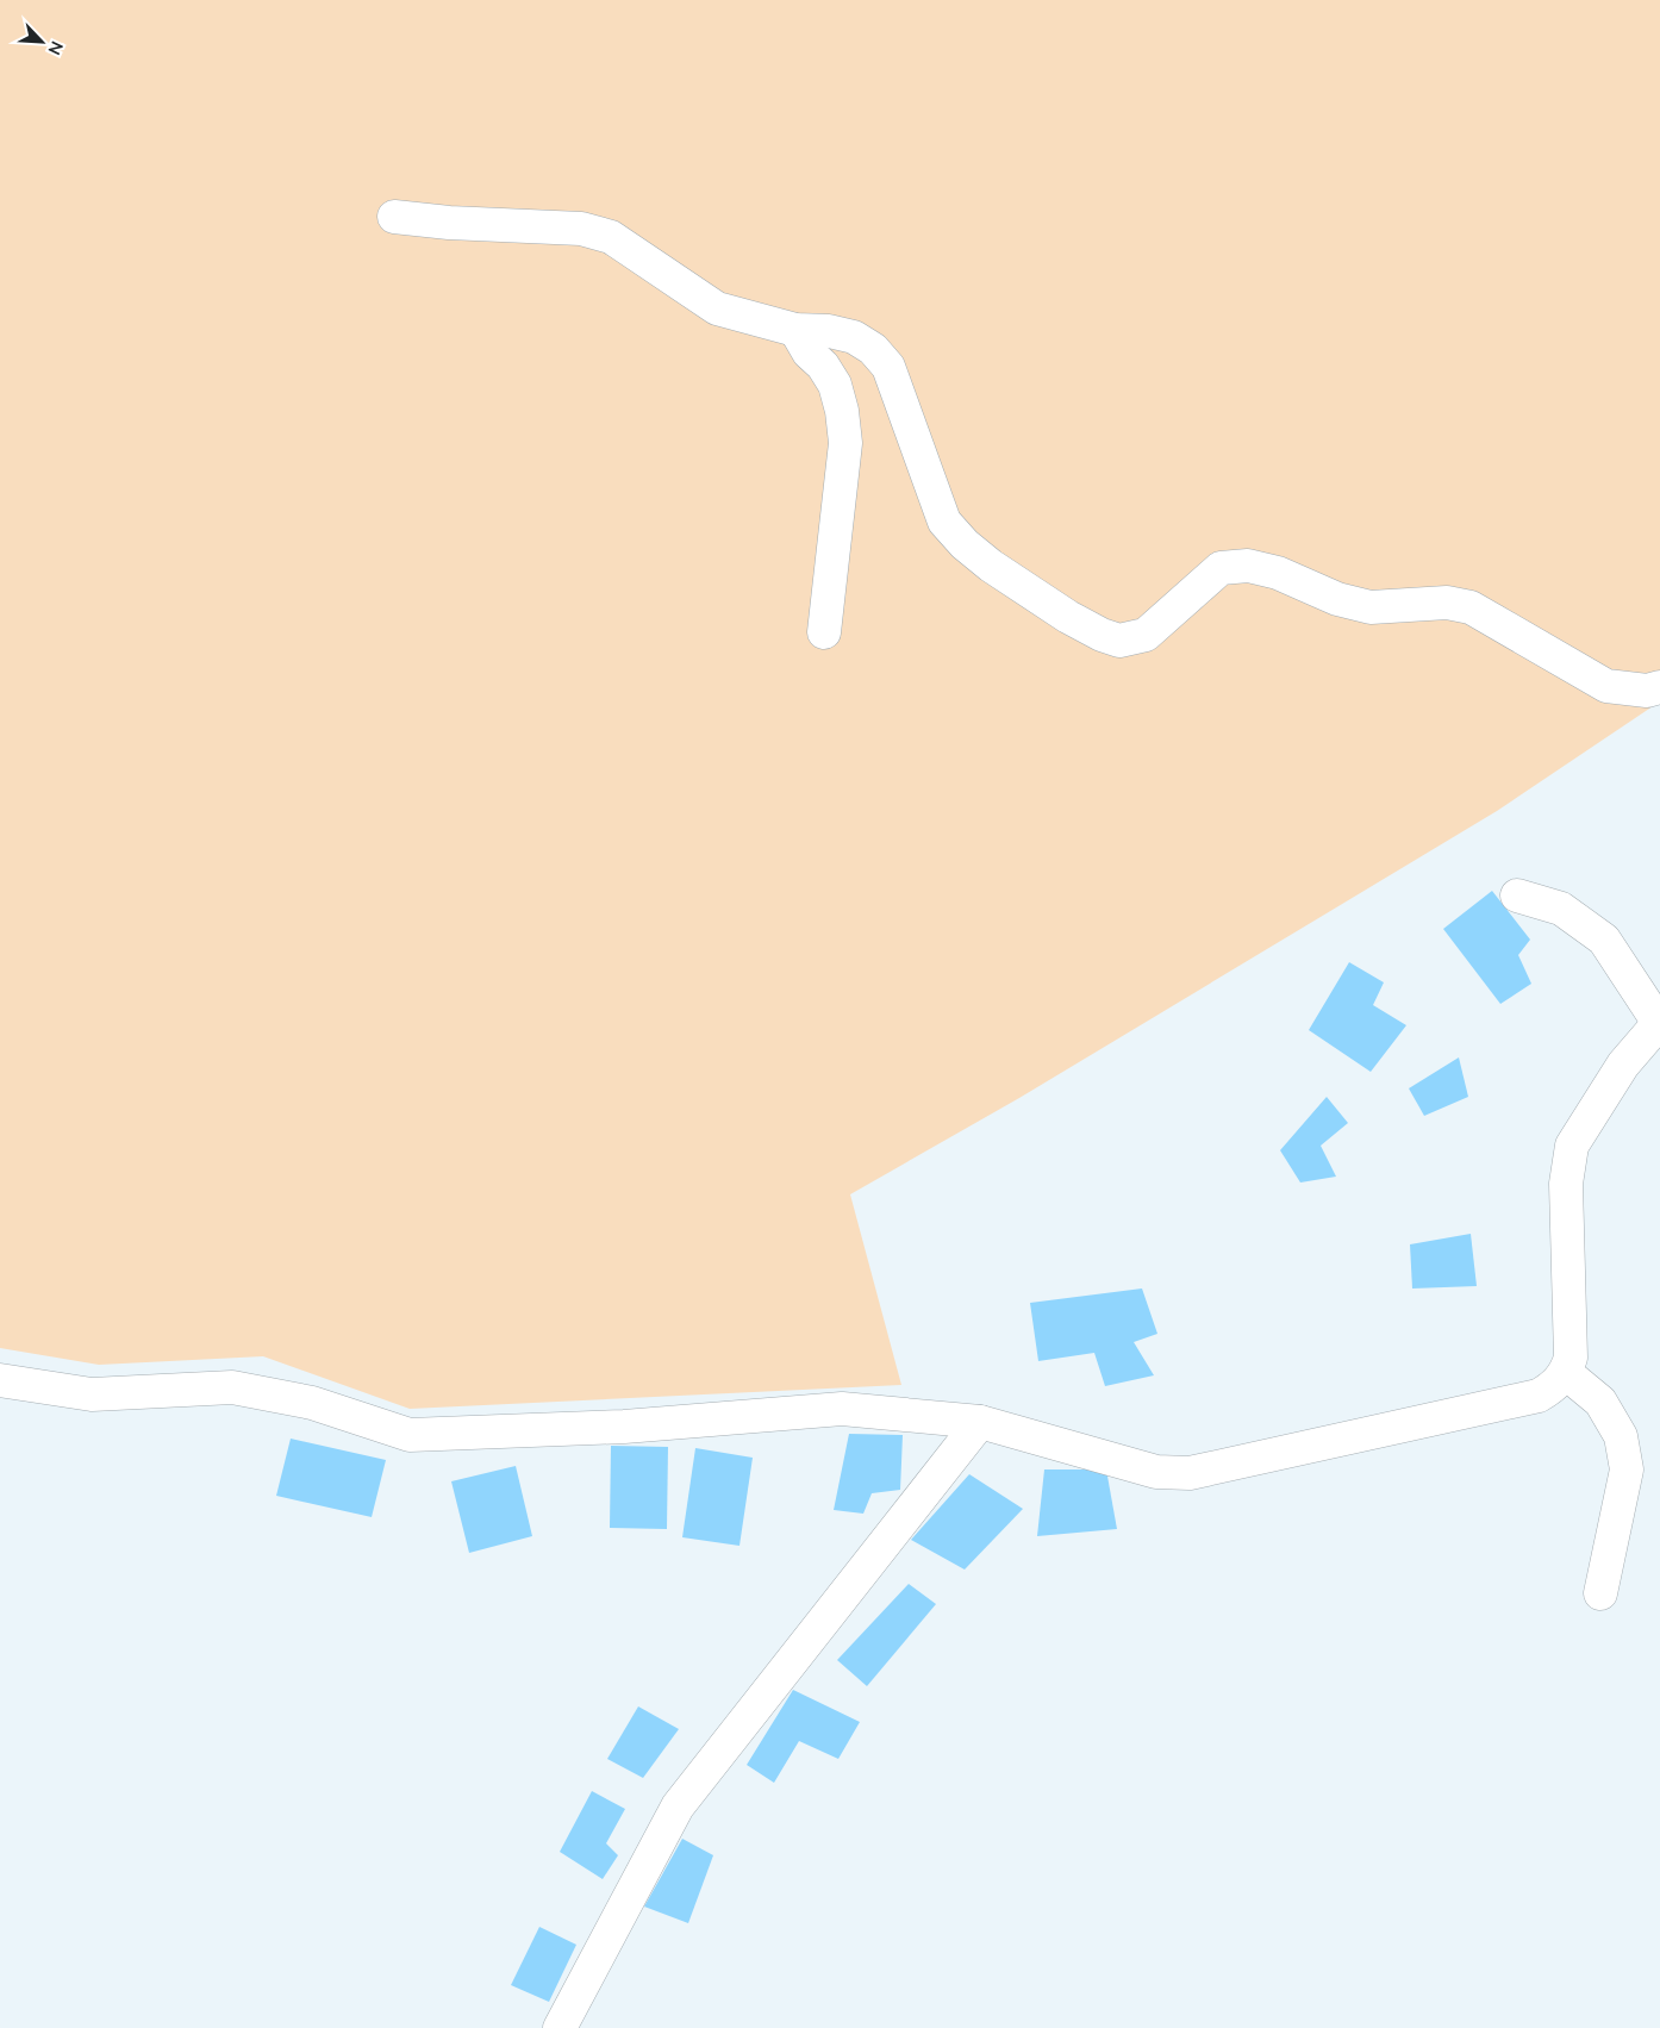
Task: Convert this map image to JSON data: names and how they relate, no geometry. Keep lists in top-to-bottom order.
{
  "north": "bottom right"
}
